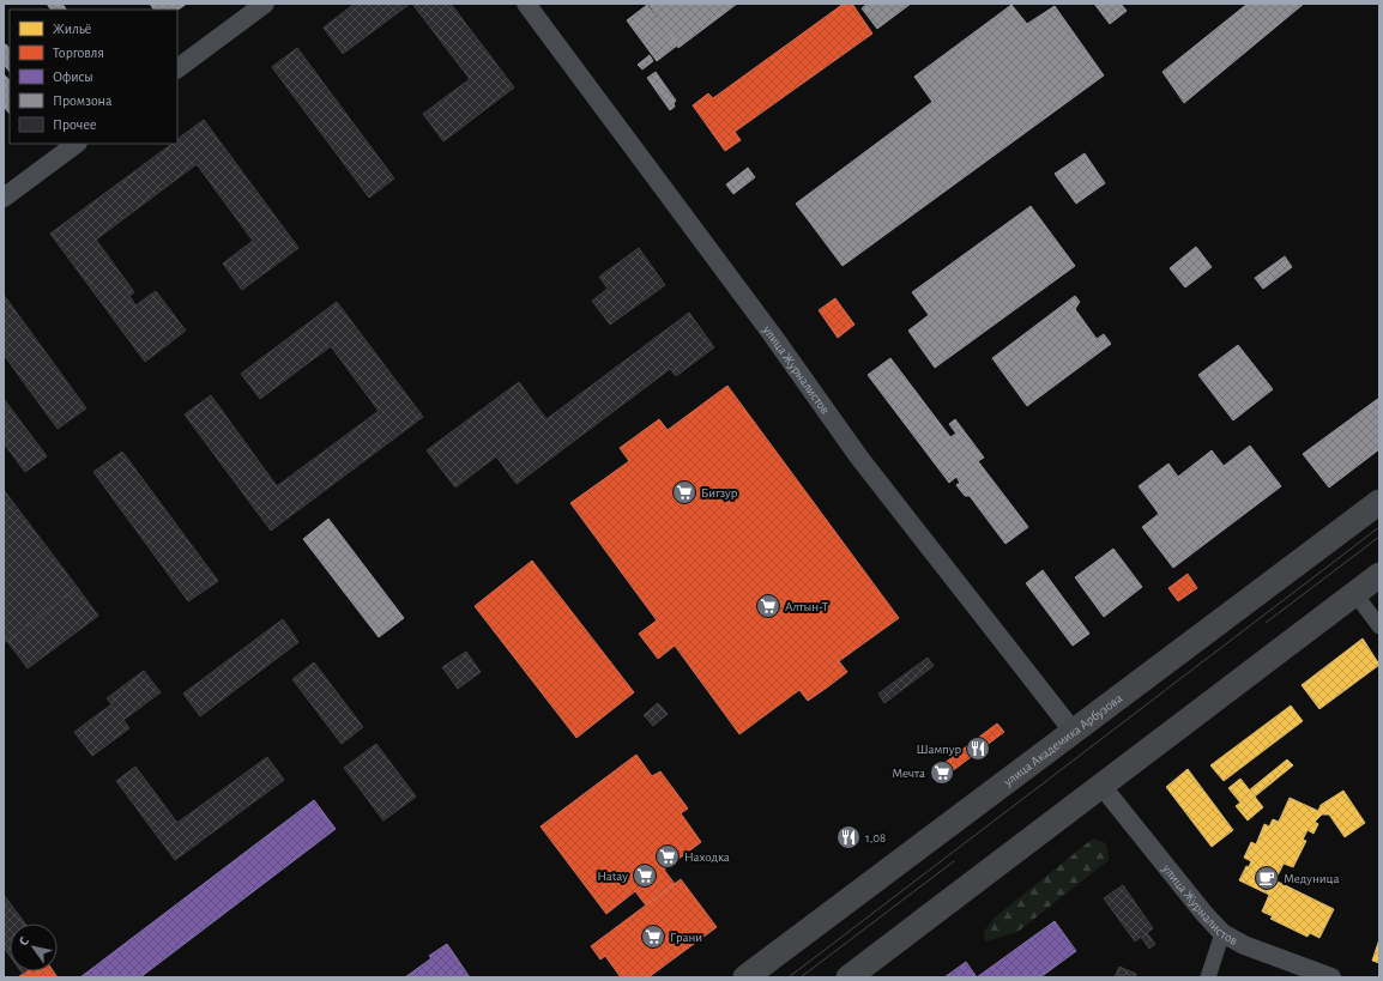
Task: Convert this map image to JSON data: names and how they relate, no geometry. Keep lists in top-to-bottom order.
{
  "streets": {
    "main road": ["улица Академика Арбузова"],
    "street": ["улица Журналистов"]
  },
  "crossings": [
    ["улица Журналистов", "улица Академика Арбузова"]
  ],
  "places": {
    "supermarket": [
      "Бигзур",
      "Алтын-Т",
      "Мечта",
      "Находка",
      "Hatay",
      "Грани"
    ],
    "restaurant": ["Шампур", "1,08"],
    "cafe": ["Медуница"]
  },
  "legend": [
    "Жильё",
    "Торговля",
    "Офисы",
    "Промзона",
    "Прочее"
  ],
  "north": "top left"
}
